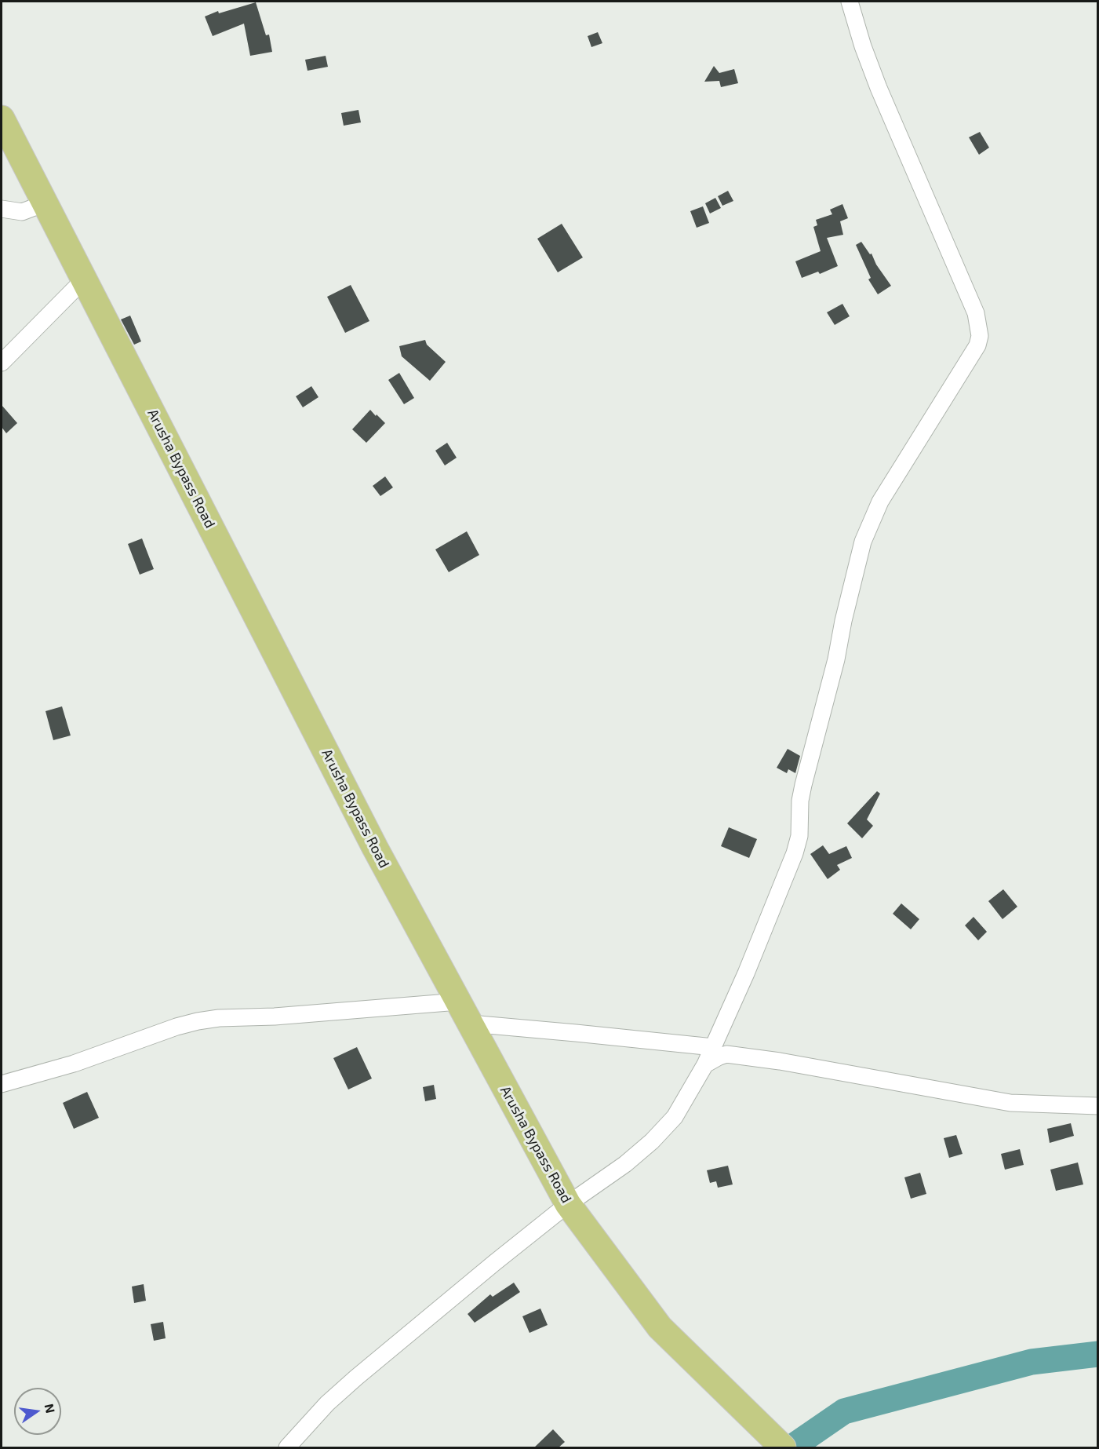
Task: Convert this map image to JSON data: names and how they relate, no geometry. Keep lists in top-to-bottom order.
{
  "streets": {
    "main road": ["Arusha Bypass Road"]
  },
  "north": "right"
}
